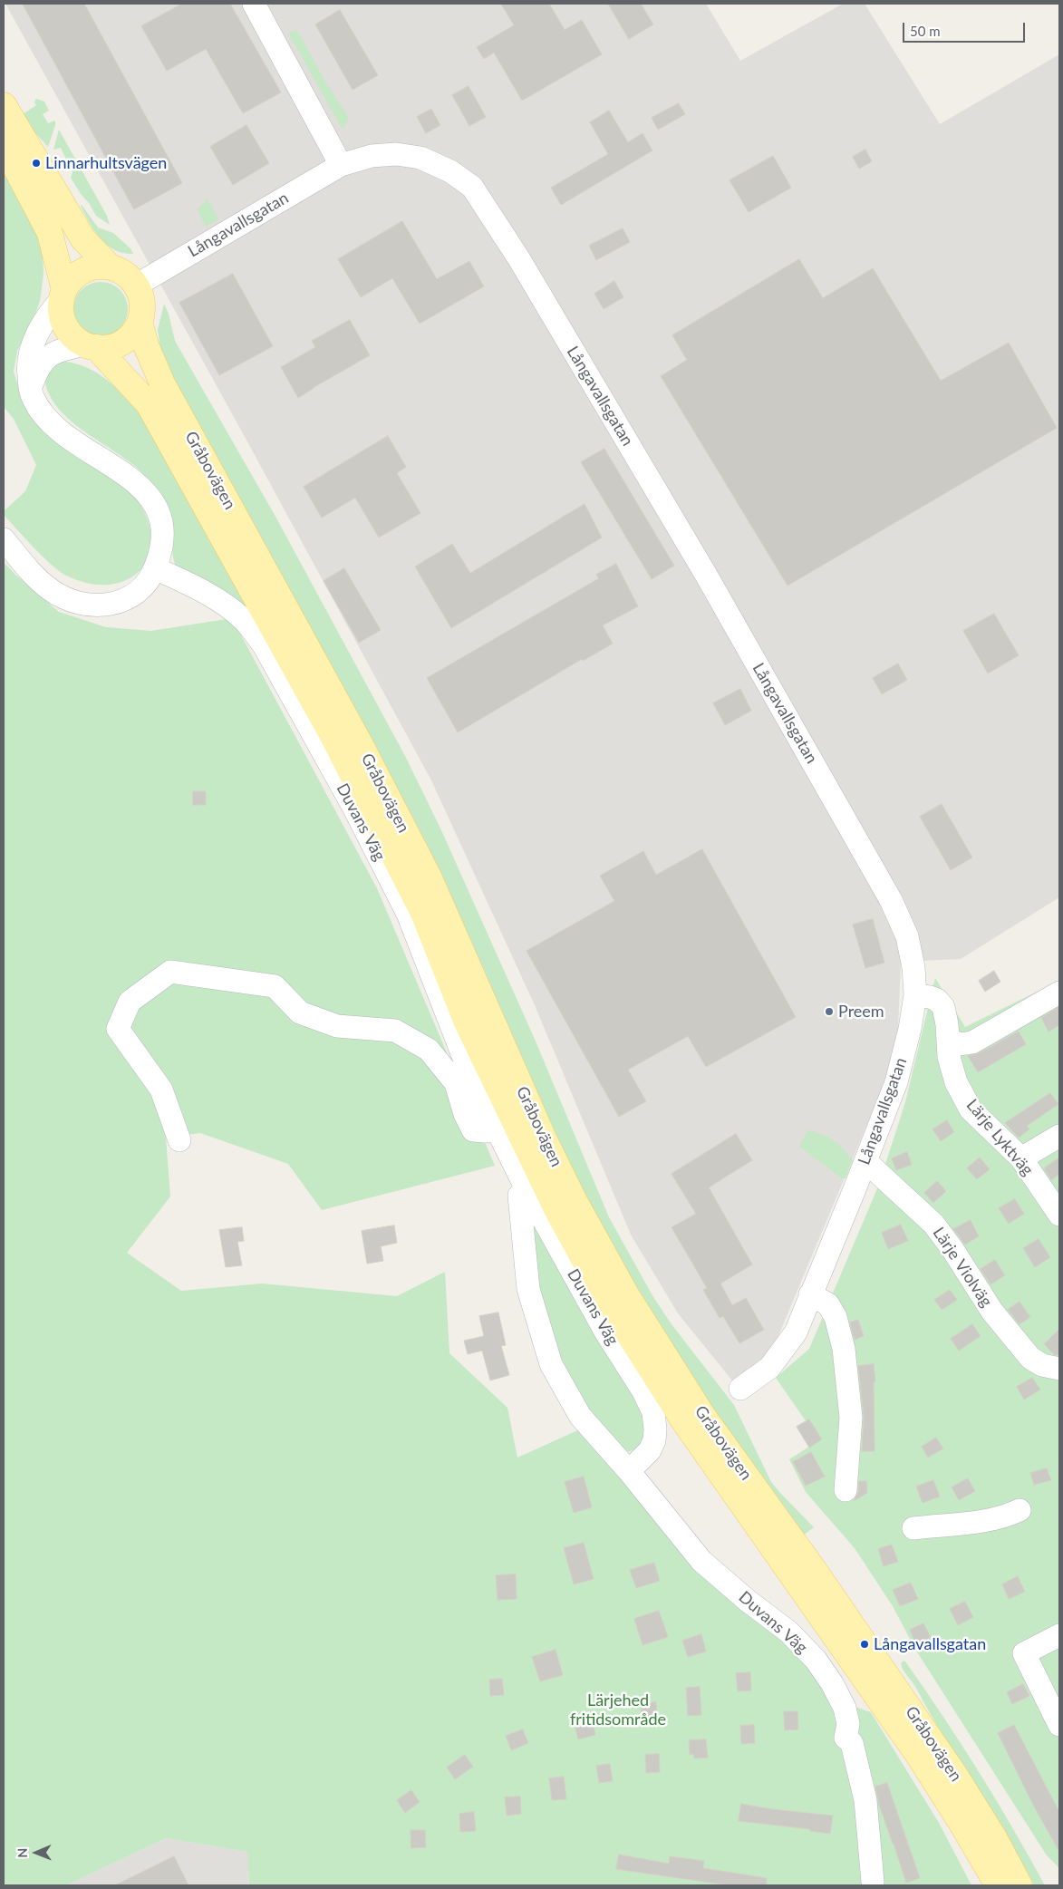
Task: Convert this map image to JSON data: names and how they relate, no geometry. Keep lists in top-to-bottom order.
{
  "streets": {
    "main road": ["Gråbovägen"],
    "street": [
      "Långavallsgatan",
      "Duvans Väg",
      "Lärje Lyktväg",
      "Lärje Violväg"
    ]
  },
  "crossings": [
    ["Långavallsgatan", "Gråbovägen"],
    ["Långavallsgatan", "Lärje Lyktväg"],
    ["Långavallsgatan", "Lärje Violväg"]
  ],
  "parks": ["Lärjehed fritidsområde"],
  "places": ["Linnarhultsvägen", "Preem", "Långavallsgatan"],
  "scale_bar": "50 m",
  "north": "left"
}
